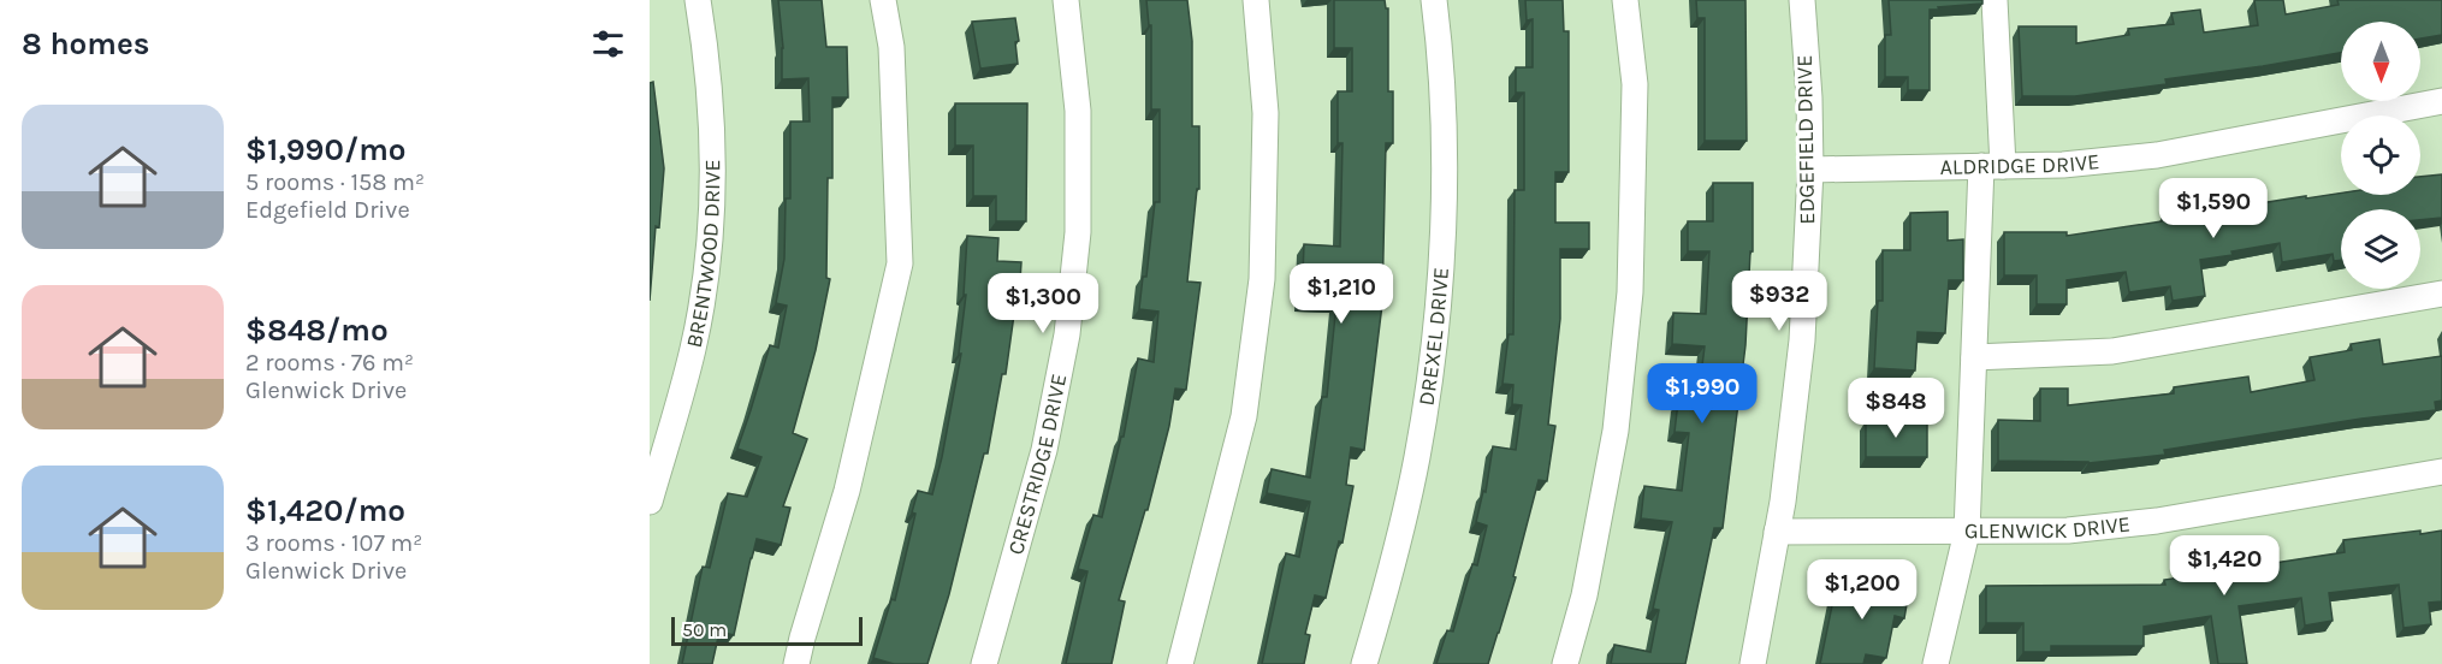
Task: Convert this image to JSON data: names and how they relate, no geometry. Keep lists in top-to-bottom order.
{
  "streets": {
    "street": [
      "EDGEFIELD DRIVE",
      "ALDRIDGE DRIVE",
      "BRENTWOOD DRIVE",
      "DREXEL DRIVE",
      "CRESTRIDGE DRIVE",
      "GLENWICK DRIVE"
    ]
  },
  "crossings": [
    ["EDGEFIELD DRIVE", "ALDRIDGE DRIVE"],
    ["EDGEFIELD DRIVE", "GLENWICK DRIVE"]
  ],
  "scale_bar": "50 m",
  "north": "bottom",
  "page": {
    "heading": "8 homes",
    "list": [
      {
        "name": "$1,990/mo",
        "note": "5 rooms · 158 m² · Edgefield Drive"
      },
      {
        "name": "$848/mo",
        "note": "2 rooms · 76 m² · Glenwick Drive"
      },
      {
        "name": "$1,420/mo",
        "note": "3 rooms · 107 m² · Glenwick Drive"
      }
    ],
    "price": [
      "$1,590",
      "$1,210",
      "$932",
      "$1,300",
      "$1,990",
      "$848",
      "$1,420",
      "$1,200"
    ],
    "scale": "50 m"
  }
}
